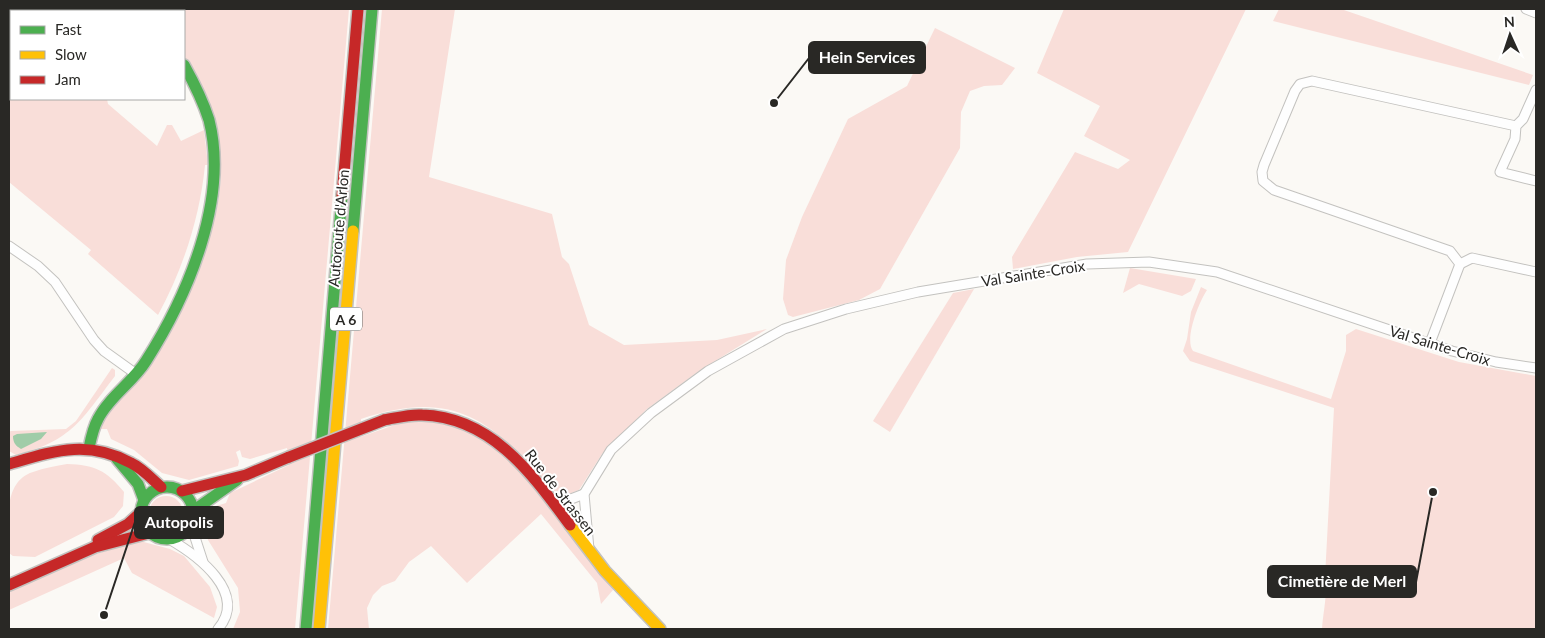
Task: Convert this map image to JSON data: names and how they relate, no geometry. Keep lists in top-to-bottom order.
{
  "streets": {
    "main road": ["Autoroute d'Arlon", "A 6", "Rue de Strassen"],
    "street": ["Val Sainte-Croix"]
  },
  "places": ["Hein Services", "Cimetière de Merl", "Autopolis"],
  "legend": ["Fast", "Slow", "Jam"],
  "north": "top"
}
